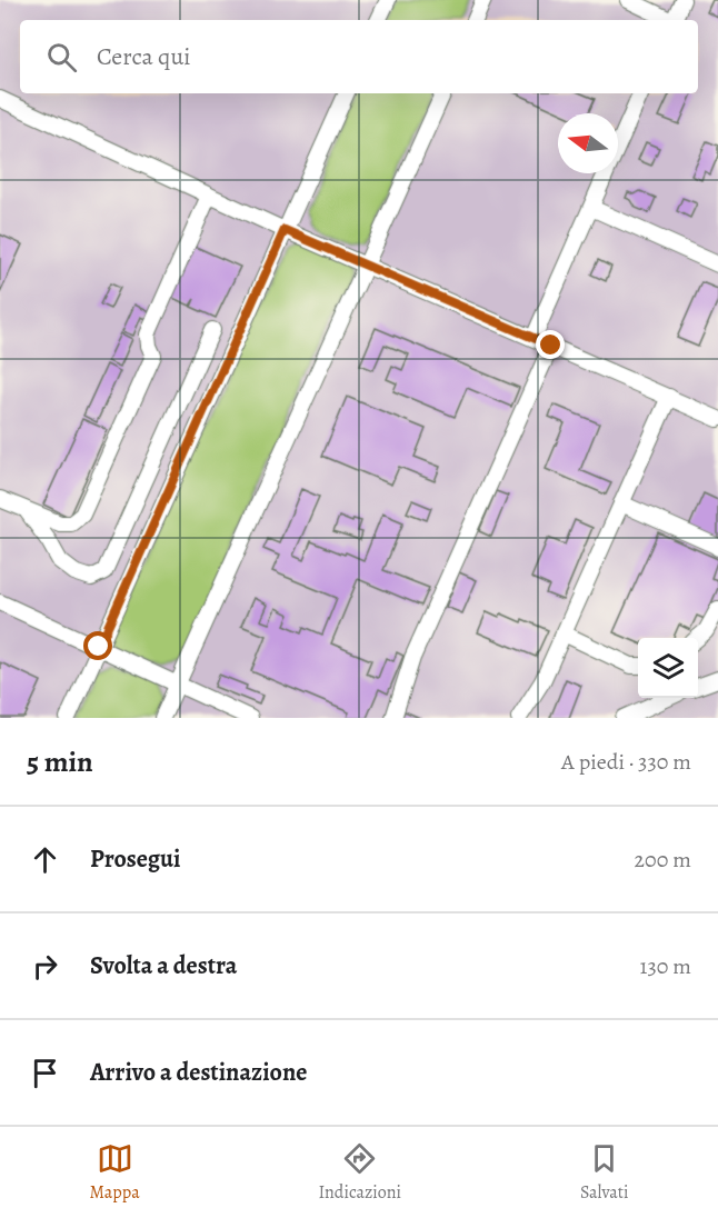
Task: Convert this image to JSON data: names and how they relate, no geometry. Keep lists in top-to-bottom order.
{
  "north": "left",
  "page": {
    "search": "Cerca qui",
    "heading": ["5 min", "A piedi · 330 m"],
    "list": [
      ["Prosegui", "200 m"],
      ["Svolta a destra", "130 m"],
      "Arrivo a destinazione"
    ],
    "nav": ["Mappa", "Indicazioni", "Salvati"]
  }
}
